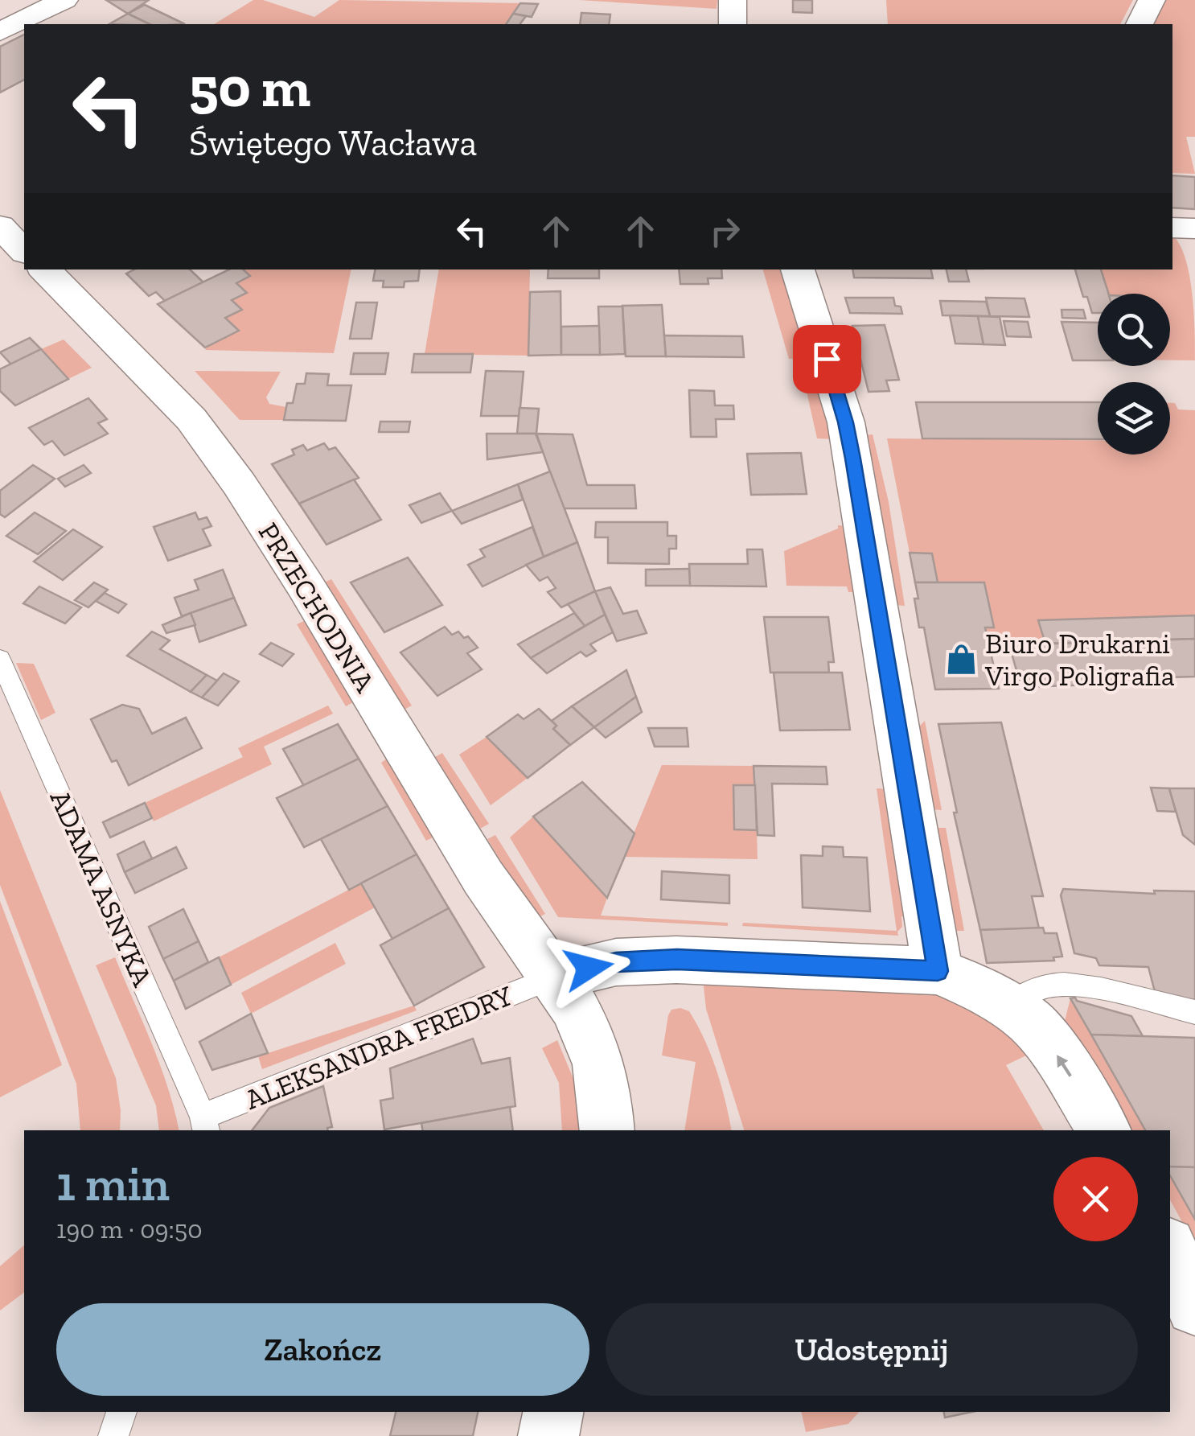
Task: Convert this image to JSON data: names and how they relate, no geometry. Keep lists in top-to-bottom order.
{
  "streets": {
    "street": ["PRZECHODNIA"],
    "lane": ["ADAMA ASNYKA", "ALEKSANDRA FREDRY"]
  },
  "crossings": [
    ["PRZECHODNIA", "ALEKSANDRA FREDRY"],
    ["ADAMA ASNYKA", "ALEKSANDRA FREDRY"]
  ],
  "places": {
    "shop": ["Biuro Drukarni Virgo Poligrafia"]
  },
  "page": {
    "turn": ["50 m", "Świętego Wacława"],
    "heading": ["1 min", "190 m · 09:50"],
    "buttons": ["Zakończ", "Udostępnij"]
  }
}
